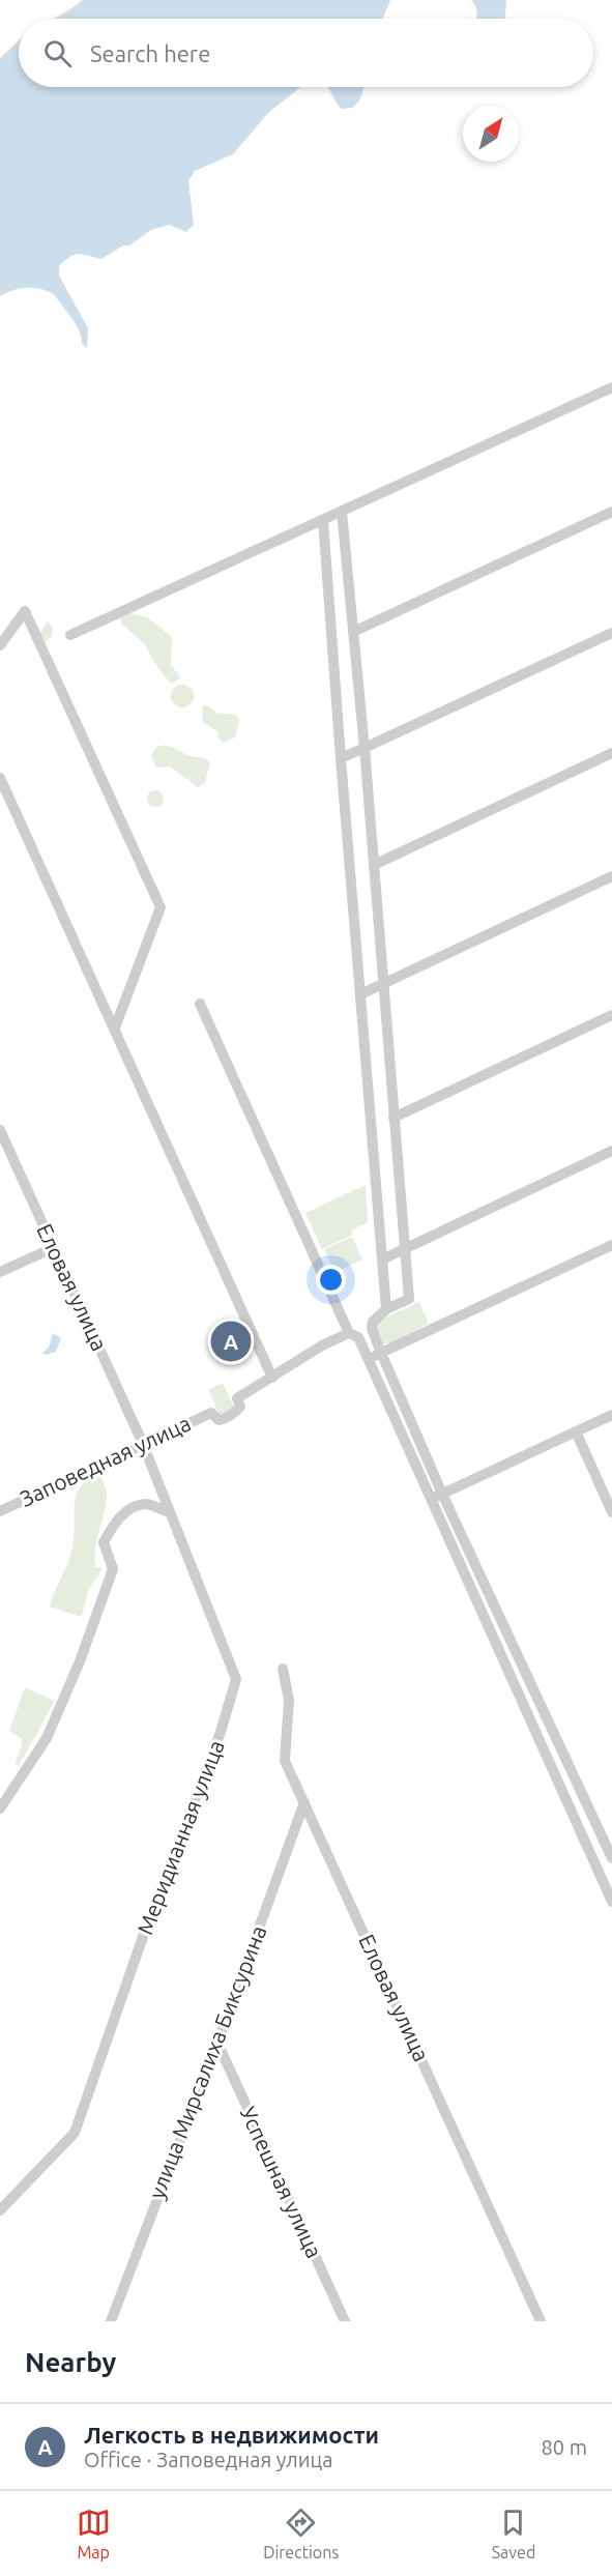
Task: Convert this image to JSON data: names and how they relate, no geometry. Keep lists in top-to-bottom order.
{
  "streets": {
    "street": [
      "Еловая улица",
      "Заповедная улица",
      "Меридианная улица",
      "улица Мирсалиха Биксурина",
      "Успешная улица"
    ]
  },
  "crossings": [
    ["Еловая улица", "Заповедная улица"],
    ["Еловая улица", "Меридианная улица"],
    ["Еловая улица", "улица Мирсалиха Биксурина"],
    ["Заповедная улица", "Меридианная улица"],
    ["улица Мирсалиха Биксурина", "Успешная улица"]
  ],
  "north": "top right",
  "page": {
    "search": "Search here",
    "pins": "A",
    "heading": "Nearby",
    "list": [
      {
        "mark": "A",
        "name": "Легкость в недвижимости",
        "note": "Office · Заповедная улица",
        "value": "80 m"
      }
    ],
    "nav": ["Map", "Directions", "Saved"]
  }
}
